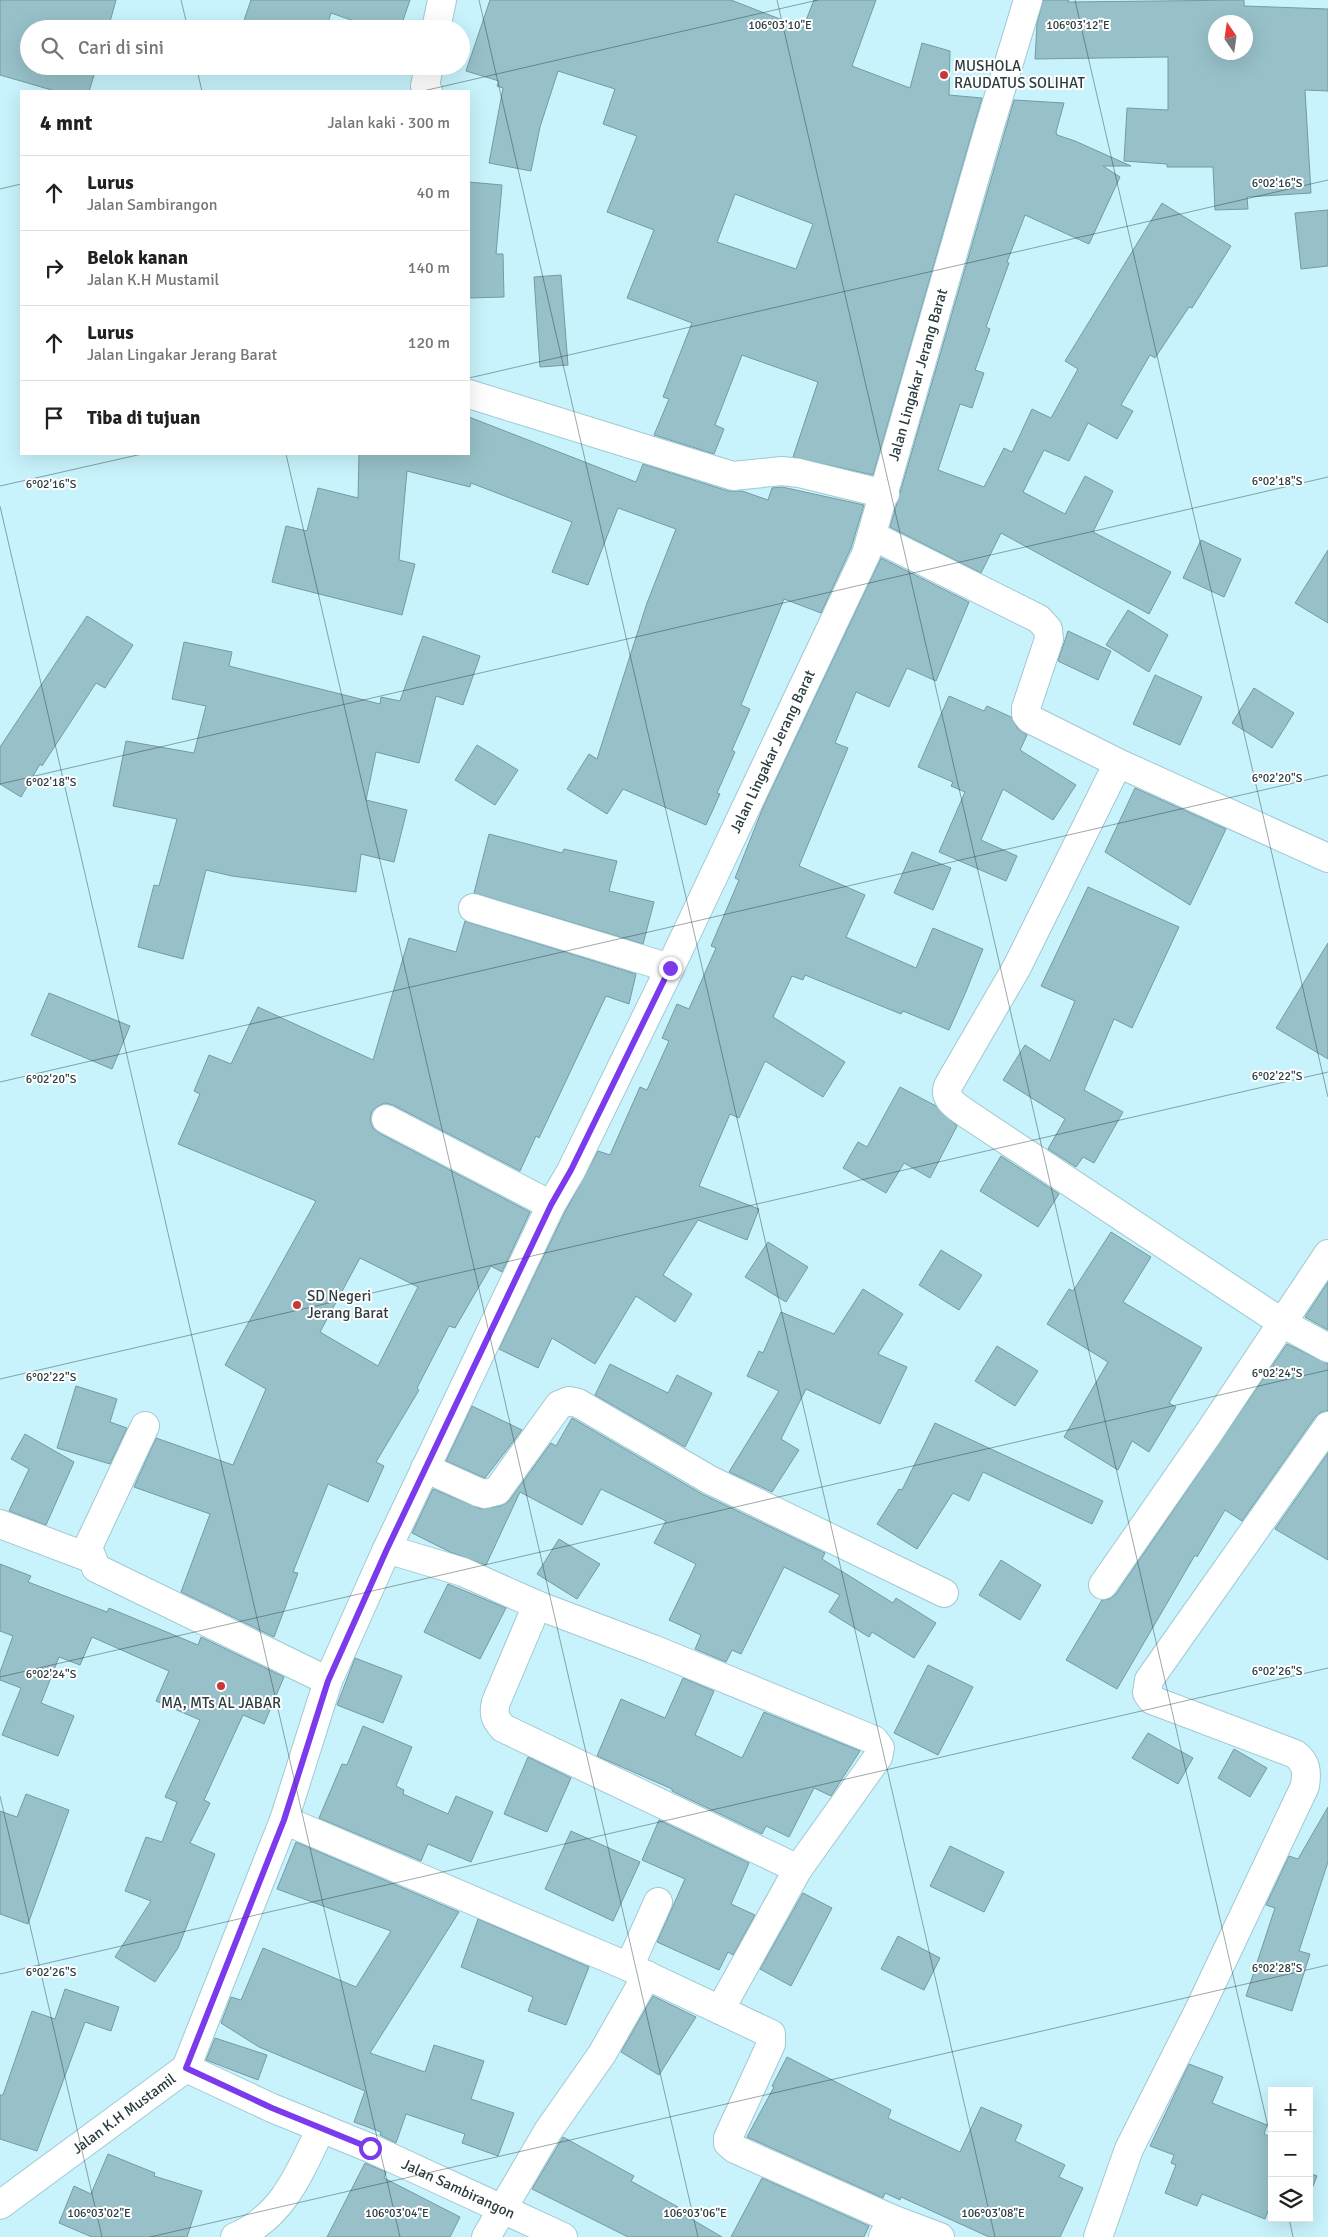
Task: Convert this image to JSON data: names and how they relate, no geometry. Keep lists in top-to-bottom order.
{
  "streets": {
    "street": ["Jalan Lingakar Jerang Barat", "Jalan K.H Mustamil", "Jalan Sambirangon"]
  },
  "crossings": [
    ["Jalan Lingakar Jerang Barat", "Jalan K.H Mustamil"],
    ["Jalan K.H Mustamil", "Jalan Sambirangon"]
  ],
  "places": ["MUSHOLA RAUDATUS SOLIHAT", "SD Negeri Jerang Barat", "MA, MTs AL JABAR"],
  "north": "top",
  "page": {
    "search": "Cari di sini",
    "heading": ["4 mnt", "Jalan kaki · 300 m"],
    "list": [
      ["Lurus", "Jalan Sambirangon", "40 m"],
      ["Belok kanan", "Jalan K.H Mustamil", "140 m"],
      ["Lurus", "Jalan Lingakar Jerang Barat", "120 m"],
      "Tiba di tujuan"
    ],
    "map_buttons": ["+", "−"]
  },
  "coordinates": [
    "106°03'10\"E",
    "106°03'12\"E",
    "6°02'16\"S",
    "6°02'18\"S",
    "6°02'20\"S",
    "6°02'22\"S",
    "6°02'24\"S",
    "6°02'26\"S",
    "6°02'28\"S",
    "106°03'02\"E",
    "106°03'04\"E",
    "106°03'06\"E",
    "106°03'08\"E"
  ]
}
